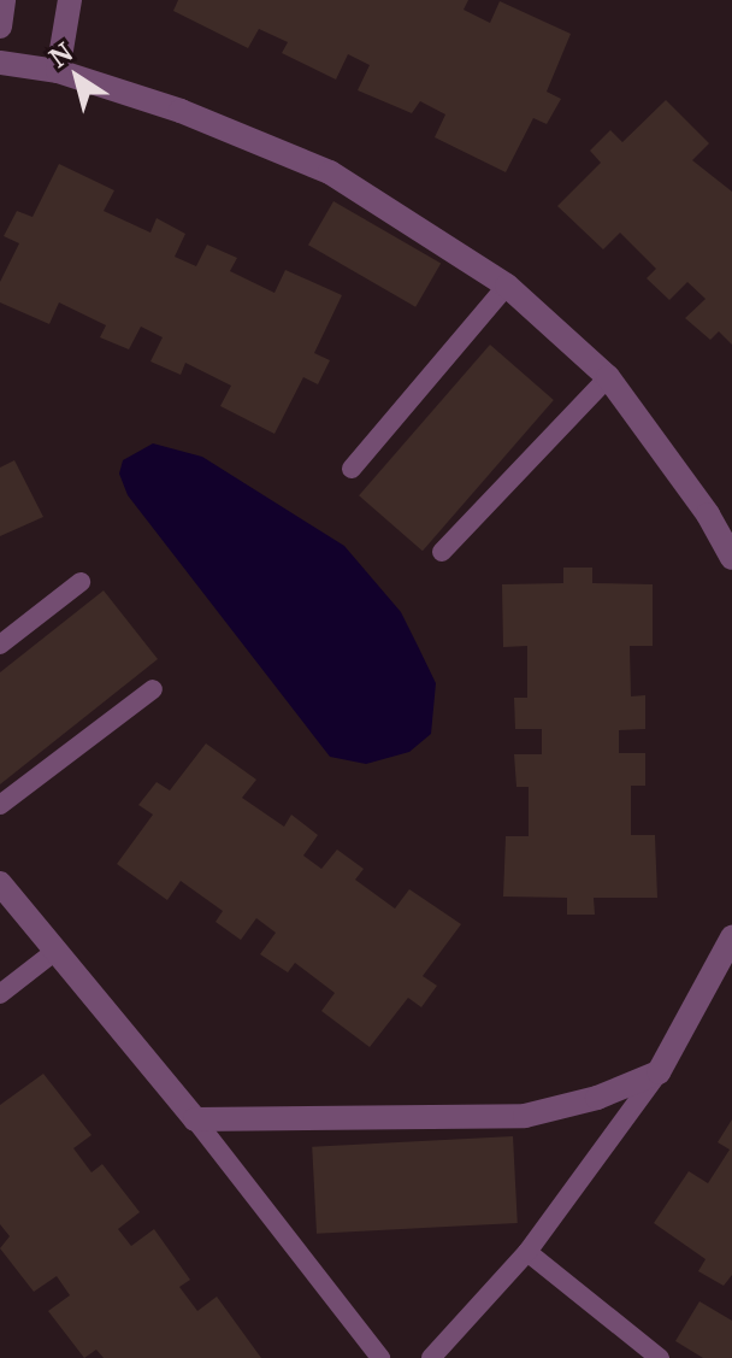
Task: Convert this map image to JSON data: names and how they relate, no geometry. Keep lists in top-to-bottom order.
{
  "north": "top left"
}
